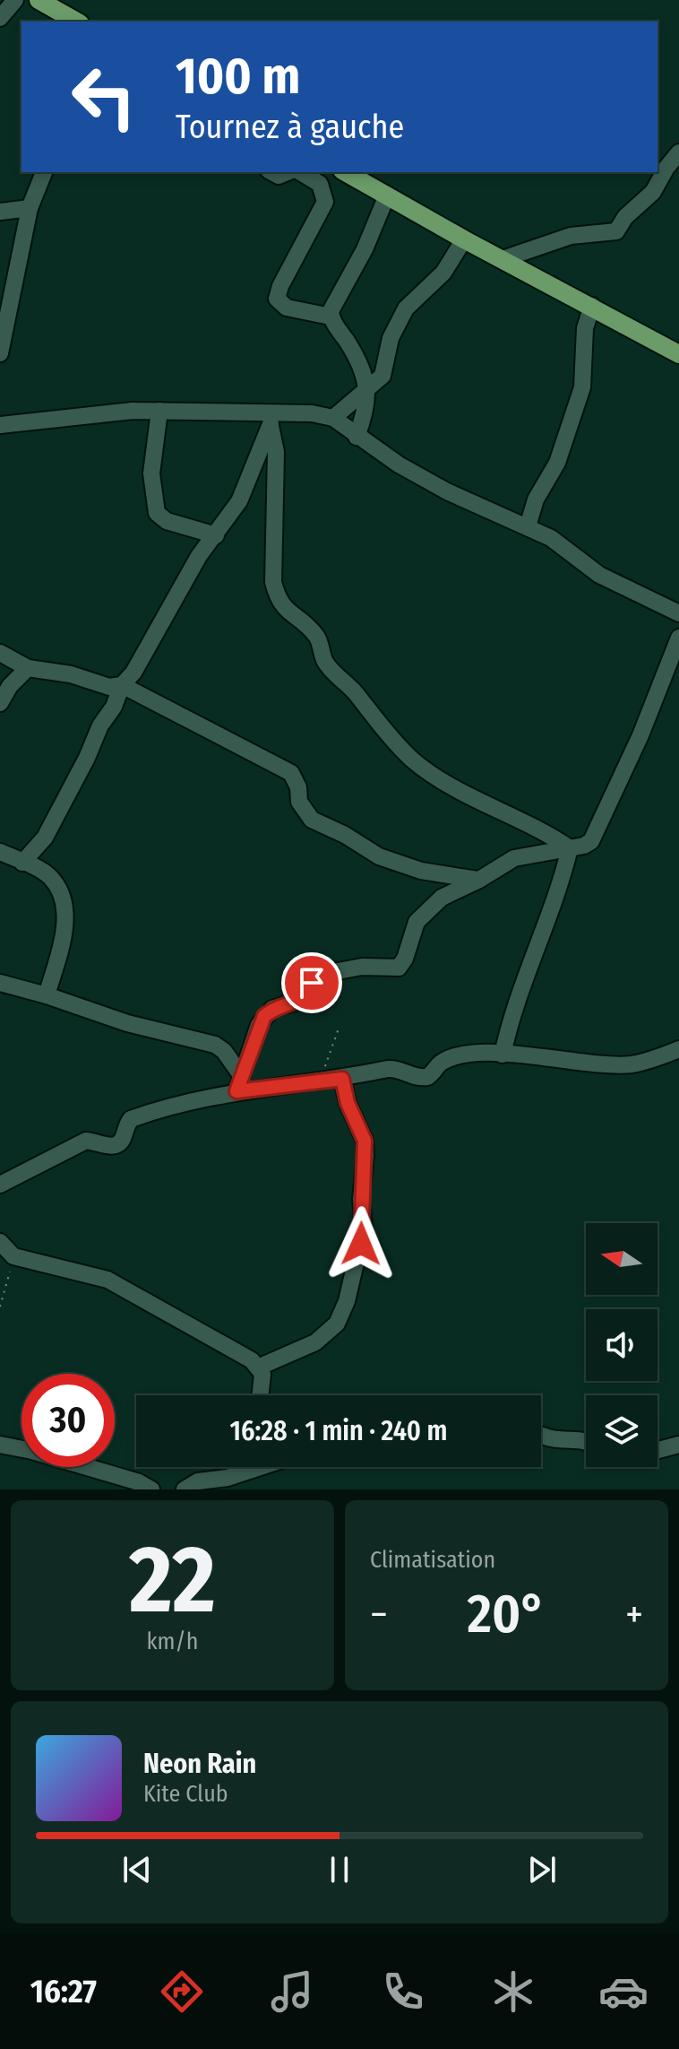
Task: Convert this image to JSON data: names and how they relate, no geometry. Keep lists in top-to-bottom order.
{
  "north": "left",
  "page": {
    "turn": ["100 m", "Tournez à gauche"],
    "limit": "30",
    "trip": "16:28 · 1 min · 240 m",
    "tile": [
      ["22", "km/h"],
      "Climatisation"
    ],
    "heat": ["−", "20°", "+"],
    "song": ["Neon Rain", "Kite Club"],
    "tabs": "16:27"
  }
}
